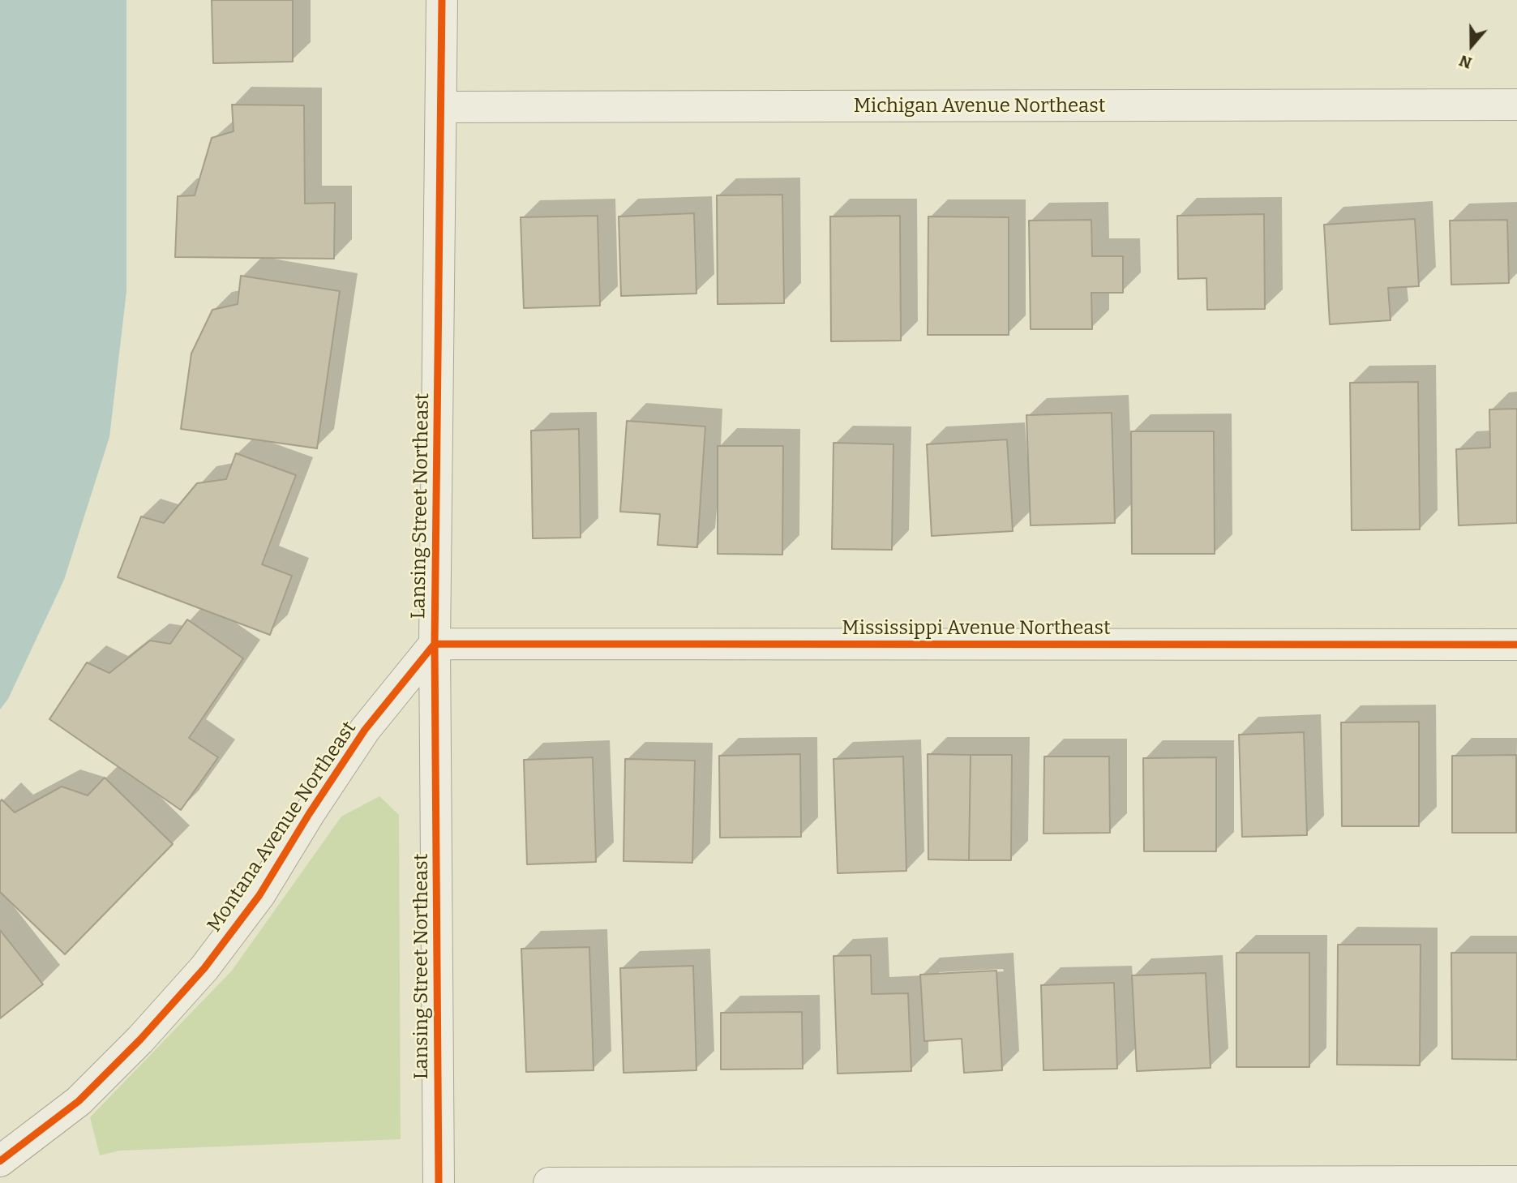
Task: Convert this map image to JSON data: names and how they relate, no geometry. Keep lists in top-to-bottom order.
{
  "streets": {
    "street": [
      "Michigan Avenue Northeast",
      "Lansing Street Northeast",
      "Mississippi Avenue Northeast",
      "Montana Avenue Northeast"
    ]
  },
  "crossings": [
    ["Michigan Avenue Northeast", "Lansing Street Northeast"],
    ["Lansing Street Northeast", "Mississippi Avenue Northeast"],
    ["Lansing Street Northeast", "Montana Avenue Northeast"],
    ["Mississippi Avenue Northeast", "Montana Avenue Northeast"]
  ],
  "north": "bottom"
}
